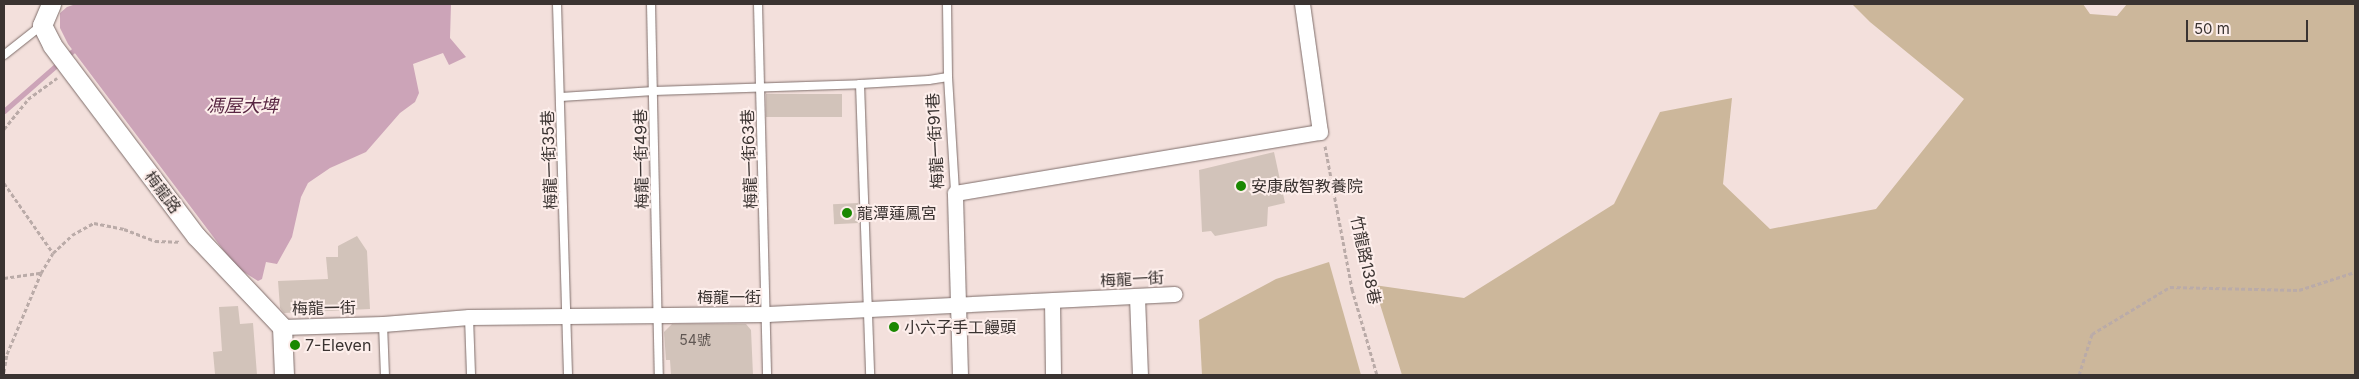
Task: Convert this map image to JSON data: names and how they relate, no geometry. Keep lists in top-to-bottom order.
{
  "streets": {
    "street": ["梅龍一街91巷", "梅龍路", "梅龍一街"],
    "lane": ["梅龍一街49巷", "梅龍一街63巷", "梅龍一街35巷"],
    "path": ["竹龍路138巷"]
  },
  "crossings": [
    ["梅龍一街91巷", "梅龍一街"],
    ["梅龍一街49巷", "梅龍一街"],
    ["梅龍一街63巷", "梅龍一街"],
    ["梅龍一街35巷", "梅龍一街"],
    ["梅龍路", "梅龍一街"]
  ],
  "water": ["馮屋大埤"],
  "places": [
    "安康啟智教養院",
    "龍潭蓮鳳宮",
    "小六子手工饅頭",
    "7-Eleven"
  ],
  "house_numbers": ["54號"],
  "scale_bar": "50 m"
}
